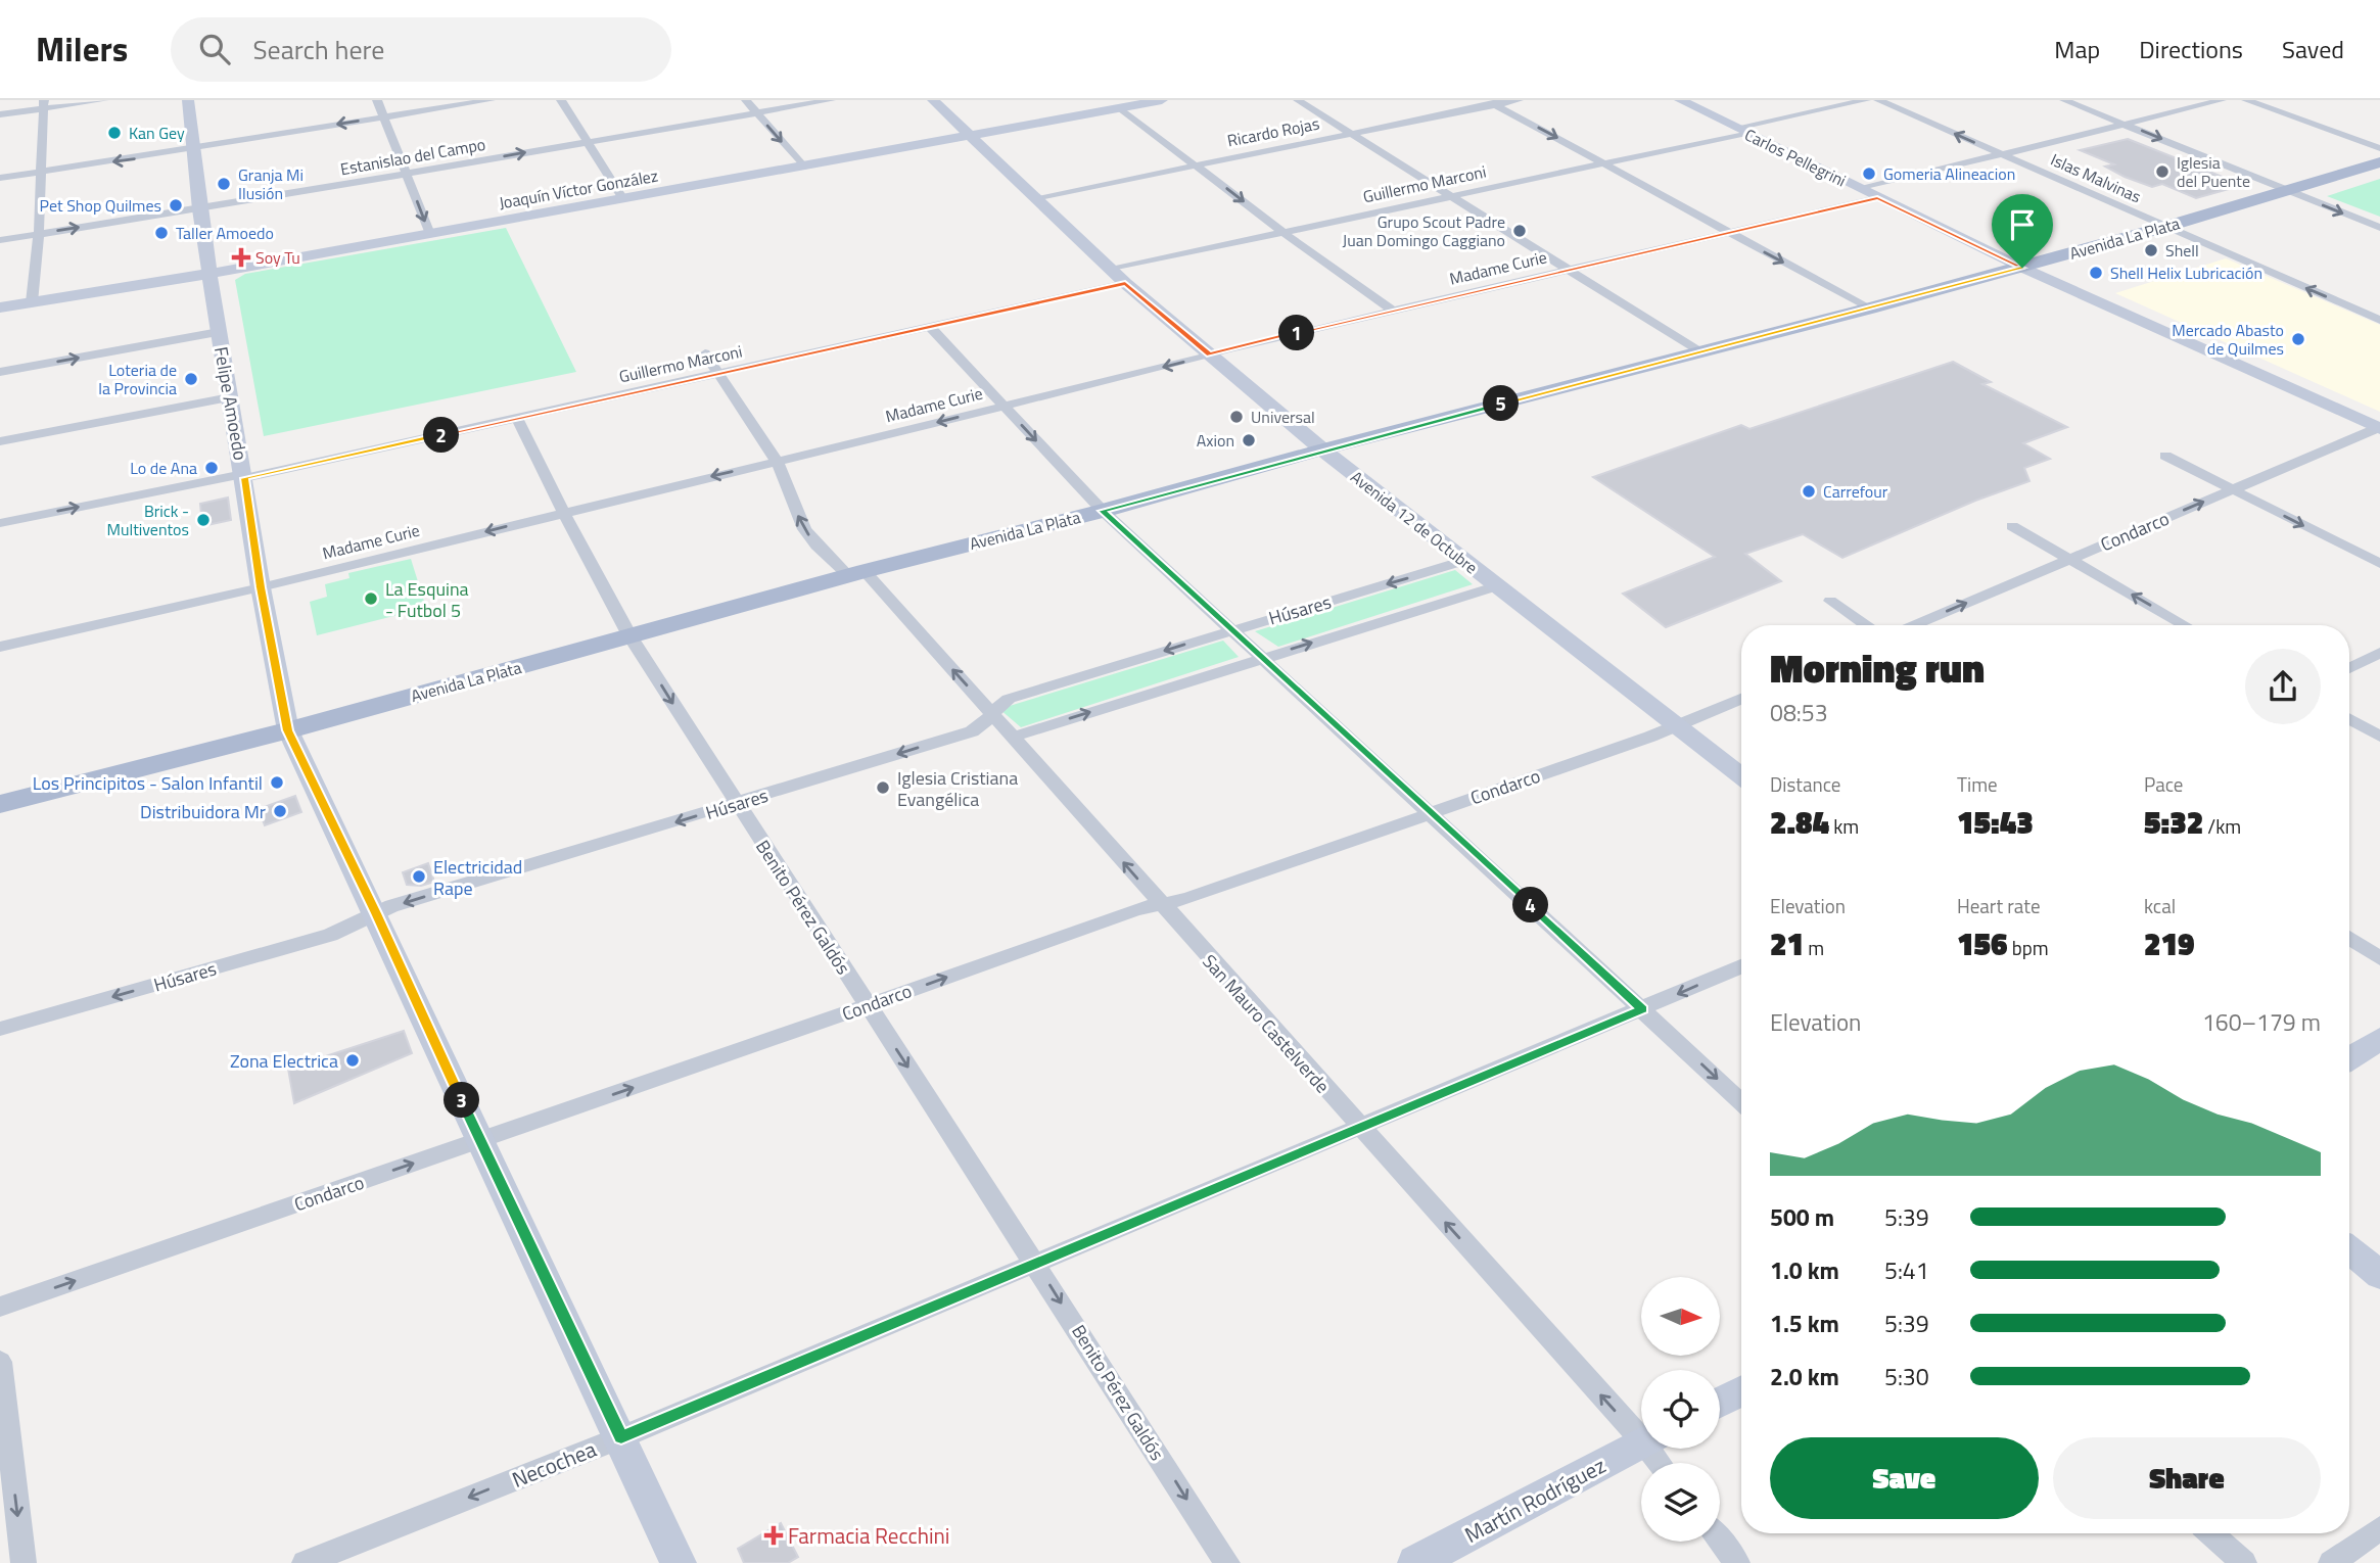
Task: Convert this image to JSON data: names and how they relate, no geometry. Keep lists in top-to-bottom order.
{
  "streets": {
    "main road": [
      "Carlos Pellegrini",
      "Joaquín Víctor González",
      "Avenida La Plata",
      "Felipe Amoedo",
      "Avenida 12 de Octubre",
      "Martín Rodríguez"
    ],
    "street": [
      "Ricardo Rojas",
      "Estanislao del Campo",
      "Islas Malvinas",
      "Guillermo Marconi",
      "Madame Curie",
      "Condarco",
      "Húsares",
      "Benito Pérez Galdós",
      "San Mauro Castelverde",
      "Necochea"
    ]
  },
  "crossings": [
    ["Ricardo Rojas", "Avenida 12 de Octubre"],
    ["Estanislao del Campo", "Felipe Amoedo"],
    ["Carlos Pellegrini", "Guillermo Marconi"],
    ["Carlos Pellegrini", "Avenida La Plata"],
    ["Carlos Pellegrini", "Madame Curie"],
    ["Carlos Pellegrini", "Condarco"],
    ["Islas Malvinas", "Avenida La Plata"],
    ["Guillermo Marconi", "Felipe Amoedo"],
    ["Guillermo Marconi", "Avenida 12 de Octubre"],
    ["Guillermo Marconi", "Benito Pérez Galdós"],
    ["Guillermo Marconi", "San Mauro Castelverde"],
    ["Joaquín Víctor González", "Felipe Amoedo"],
    ["Joaquín Víctor González", "Avenida 12 de Octubre"],
    ["Avenida La Plata", "Felipe Amoedo"],
    ["Avenida La Plata", "Avenida 12 de Octubre"],
    ["Avenida La Plata", "Benito Pérez Galdós"],
    ["Avenida La Plata", "San Mauro Castelverde"],
    ["Madame Curie", "Felipe Amoedo"],
    ["Madame Curie", "Avenida 12 de Octubre"],
    ["Madame Curie", "Benito Pérez Galdós"],
    ["Madame Curie", "San Mauro Castelverde"],
    ["Felipe Amoedo", "Condarco"],
    ["Felipe Amoedo", "Húsares"],
    ["Felipe Amoedo", "Necochea"],
    ["Avenida 12 de Octubre", "Condarco"],
    ["Avenida 12 de Octubre", "Húsares"],
    ["Condarco", "Benito Pérez Galdós"],
    ["Condarco", "San Mauro Castelverde"],
    ["Húsares", "Benito Pérez Galdós"],
    ["Húsares", "San Mauro Castelverde"],
    ["Benito Pérez Galdós", "Necochea"],
    ["San Mauro Castelverde", "Necochea"]
  ],
  "one_way": [
    "Madame Curie",
    "Condarco",
    "Benito Pérez Galdós",
    "San Mauro Castelverde"
  ],
  "places": {
    "other": [
      "Kan Gey",
      "Iglesia del Puente",
      "Gomeria Alineacion",
      "Granja Mi Ilusión",
      "Pet Shop Quilmes",
      "Grupo Scout Padre Juan Domingo Caggiano",
      "Taller Amoedo",
      "Shell",
      "Shell Helix Lubricación",
      "Mercado Abasto de Quilmes",
      "Loteria de la Provincia",
      "Universal",
      "Axion",
      "Lo de Ana",
      "Carrefour",
      "Brick - Multiventos",
      "La Esquina - Futbol 5",
      "Los Principitos - Salon Infantil",
      "Iglesia Cristiana Evangélica",
      "Distribuidora Mr",
      "Electricidad Rape",
      "Zona Electrica"
    ],
    "health": ["Soy Tu", "Farmacia Recchini"]
  },
  "north": "right",
  "page": {
    "header": "Milers",
    "search": "Search here",
    "nav": ["Map", "Directions", "Saved"],
    "pins": [
      "1",
      "5",
      "2",
      "4",
      "3"
    ],
    "heading": ["Morning run", "08:53"],
    "stats": [
      ["Distance", "2.84 km"],
      ["Time", "15:43"],
      ["Pace", "5:32 /km"],
      ["Elevation", "21 m"],
      ["Heart rate", "156 bpm"],
      ["kcal", "219"]
    ],
    "chart": ["Elevation", "160–179 m"],
    "list": [
      {
        "name": "500 m",
        "note": "5:39"
      },
      {
        "name": "1.0 km",
        "note": "5:41"
      },
      {
        "name": "1.5 km",
        "note": "5:39"
      },
      {
        "name": "2.0 km",
        "note": "5:30"
      }
    ],
    "buttons": ["Save", "Share"]
  }
}
